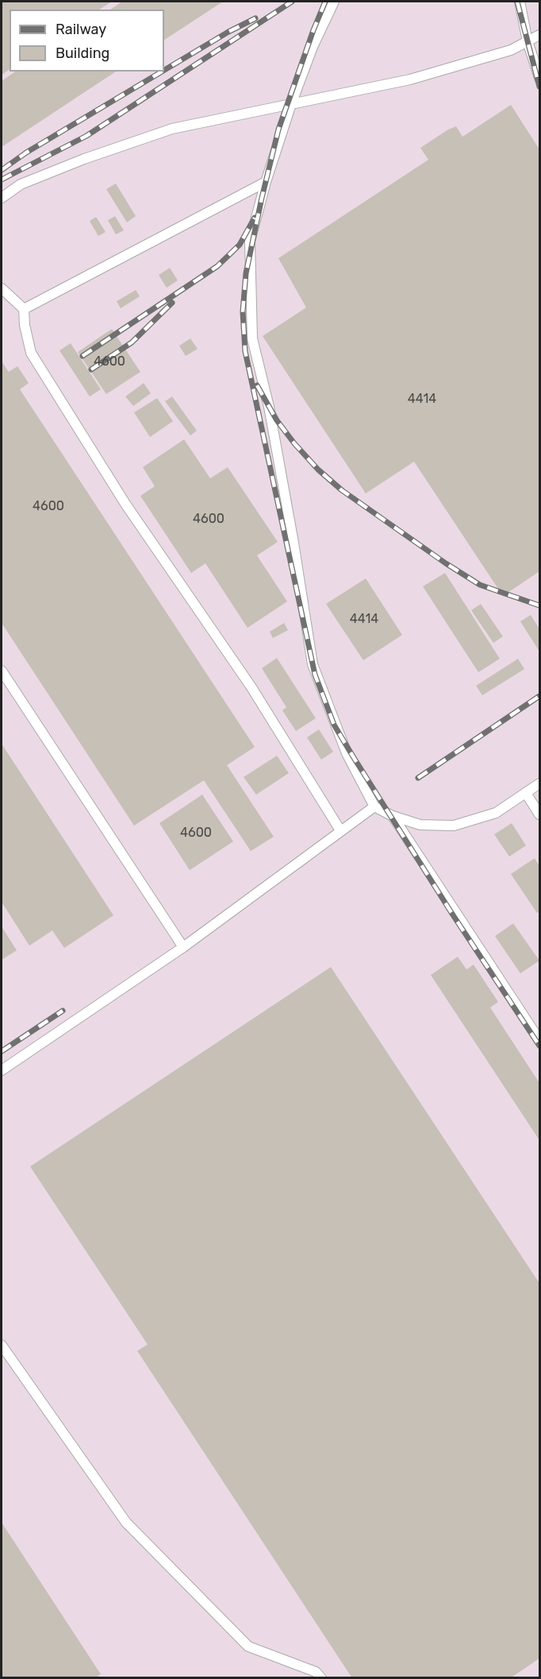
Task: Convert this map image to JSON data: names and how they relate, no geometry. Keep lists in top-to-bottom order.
{
  "house_numbers": [
    "4600",
    "4414",
    "4600",
    "4600",
    "4414",
    "4600"
  ],
  "legend": ["Railway", "Building"]
}
